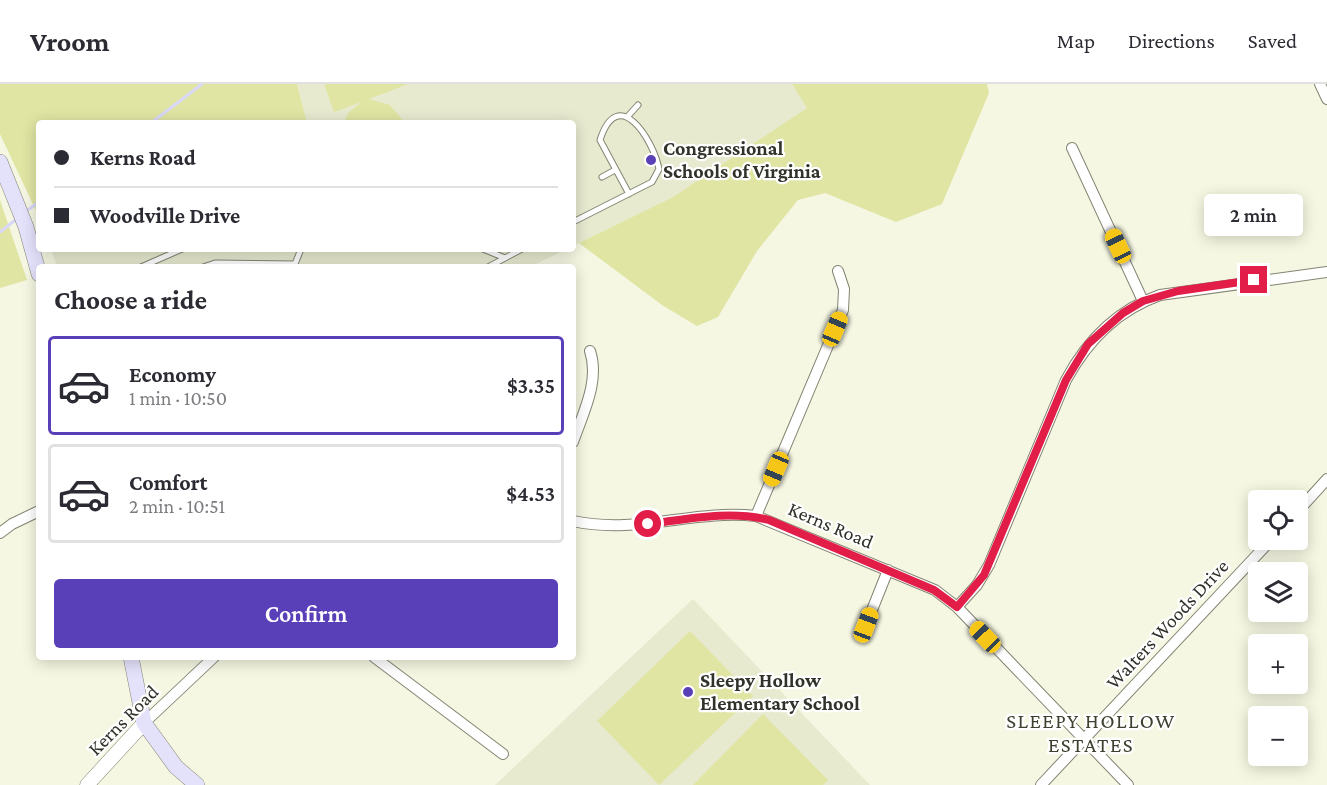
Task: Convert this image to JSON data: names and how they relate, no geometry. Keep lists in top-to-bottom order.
{
  "streets": {
    "street": ["Kerns Road", "Walters Woods Drive"]
  },
  "crossings": [
    ["Kerns Road", "Walters Woods Drive"]
  ],
  "districts": ["SLEEPY HOLLOW ESTATES"],
  "places": ["Congressional Schools of Virginia", "Sleepy Hollow Elementary School"],
  "page": {
    "header": "Vroom",
    "nav": ["Map", "Directions", "Saved"],
    "banner": ["Kerns Road", "Woodville Drive"],
    "bubble": "2 min",
    "heading": "Choose a ride",
    "list": [
      {
        "name": "Economy",
        "note": "1 min · 10:50",
        "value": "$3.35"
      },
      {
        "name": "Comfort",
        "note": "2 min · 10:51",
        "value": "$4.53"
      }
    ],
    "map_buttons": ["+", "−"],
    "buttons": "Confirm"
  }
}
